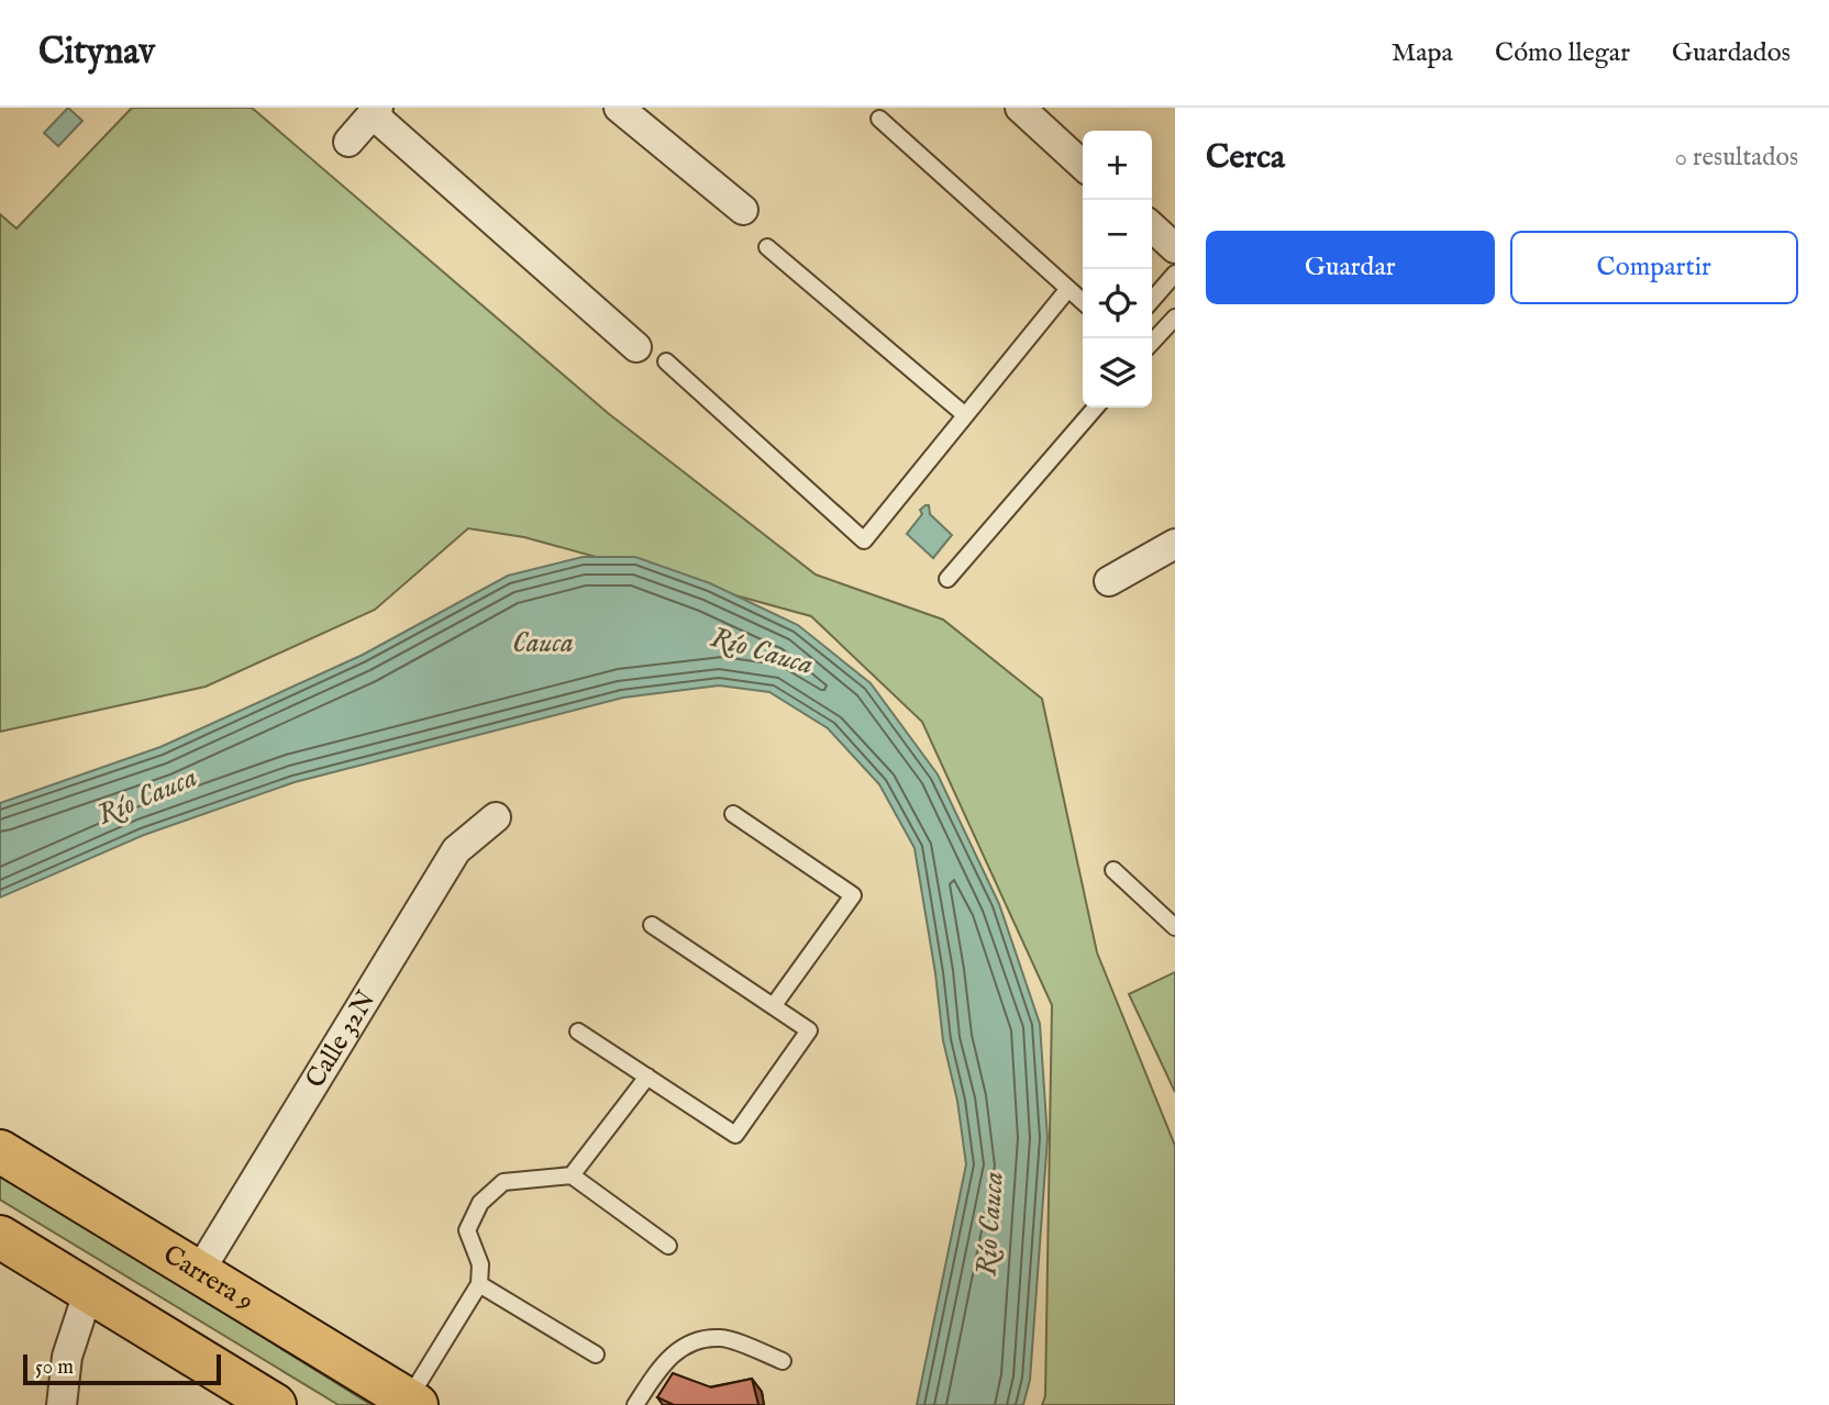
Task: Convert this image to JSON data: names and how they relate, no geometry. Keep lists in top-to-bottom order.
{
  "streets": {
    "main road": ["Carrera 9"],
    "street": ["Calle 32N"]
  },
  "crossings": [
    ["Calle 32N", "Carrera 9"]
  ],
  "water": ["Cauca", "Río Cauca"],
  "scale_bar": "50 m",
  "page": {
    "header": "Citynav",
    "nav": ["Mapa", "Cómo llegar", "Guardados"],
    "heading": ["Cerca", "0 resultados"],
    "map_buttons": ["+", "−"],
    "buttons": ["Guardar", "Compartir"],
    "scale": "50 m"
  }
}
